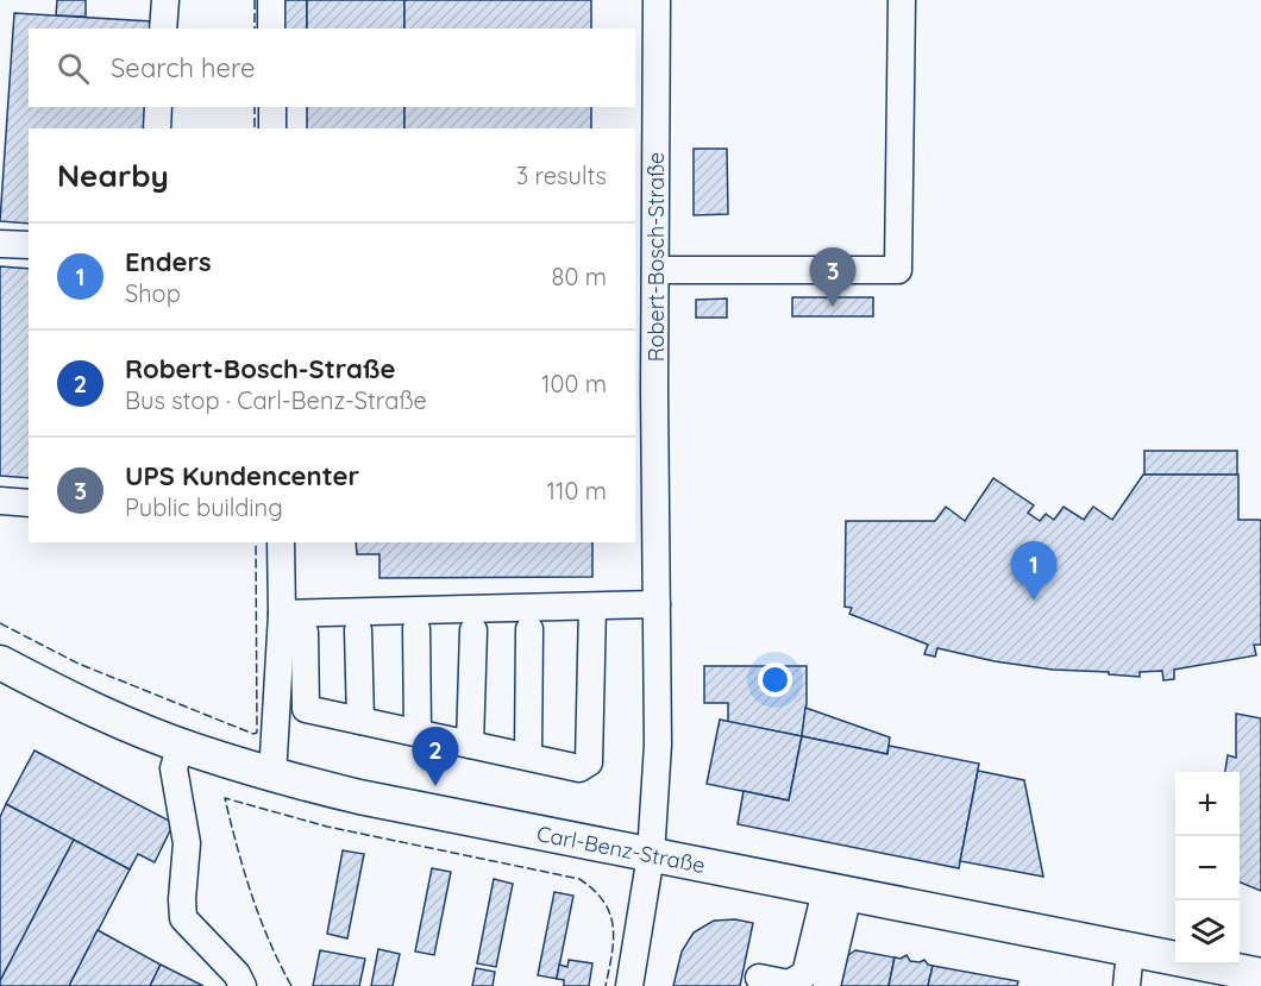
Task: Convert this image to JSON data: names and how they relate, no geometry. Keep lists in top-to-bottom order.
{
  "streets": {
    "main road": ["Carl-Benz-Straße"],
    "street": ["Robert-Bosch-Straße"]
  },
  "crossings": [
    ["Robert-Bosch-Straße", "Carl-Benz-Straße"]
  ],
  "page": {
    "search": "Search here",
    "heading": ["Nearby", "3 results"],
    "list": [
      {
        "mark": "1",
        "name": "Enders",
        "note": "Shop",
        "value": "80 m"
      },
      {
        "mark": "2",
        "name": "Robert-Bosch-Straße",
        "note": "Bus stop · Carl-Benz-Straße",
        "value": "100 m"
      },
      {
        "mark": "3",
        "name": "UPS Kundencenter",
        "note": "Public building",
        "value": "110 m"
      }
    ],
    "pins": ["3", "1", "2"],
    "map_buttons": ["+", "−"]
  }
}
